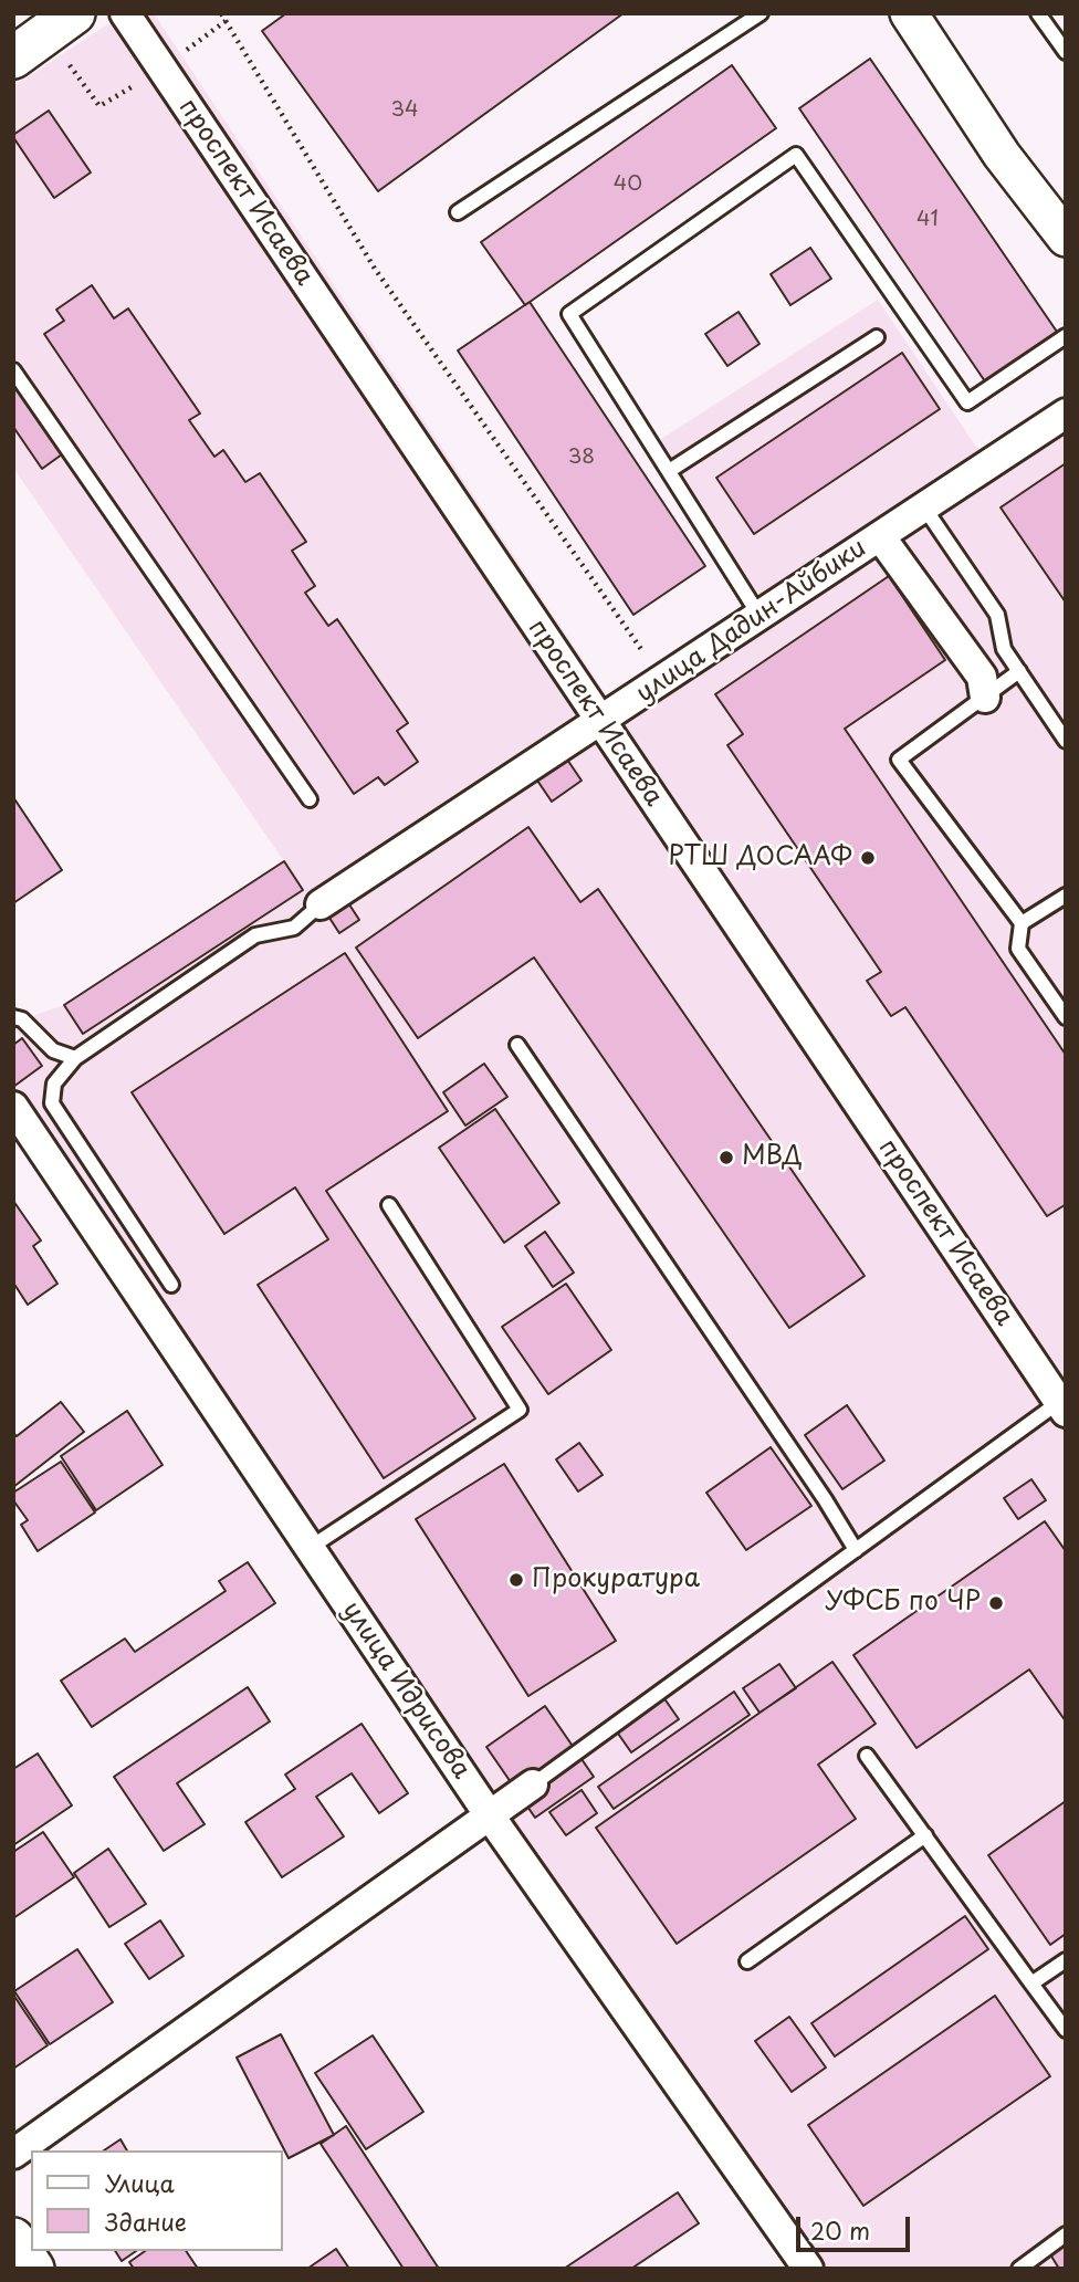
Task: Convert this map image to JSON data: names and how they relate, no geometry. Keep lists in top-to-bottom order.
{
  "streets": {
    "street": ["проспект Исаева", "улица Дадин-Айбики", "улица Идрисова"]
  },
  "crossings": [
    ["проспект Исаева", "улица Дадин-Айбики"]
  ],
  "places": [
    "РТШ ДОСААФ",
    "МВД",
    "Прокуратура",
    "УФСБ по ЧР"
  ],
  "house_numbers": [
    "34",
    "40",
    "41",
    "38"
  ],
  "legend": ["Улица", "Здание"],
  "scale_bar": "20 m"
}
